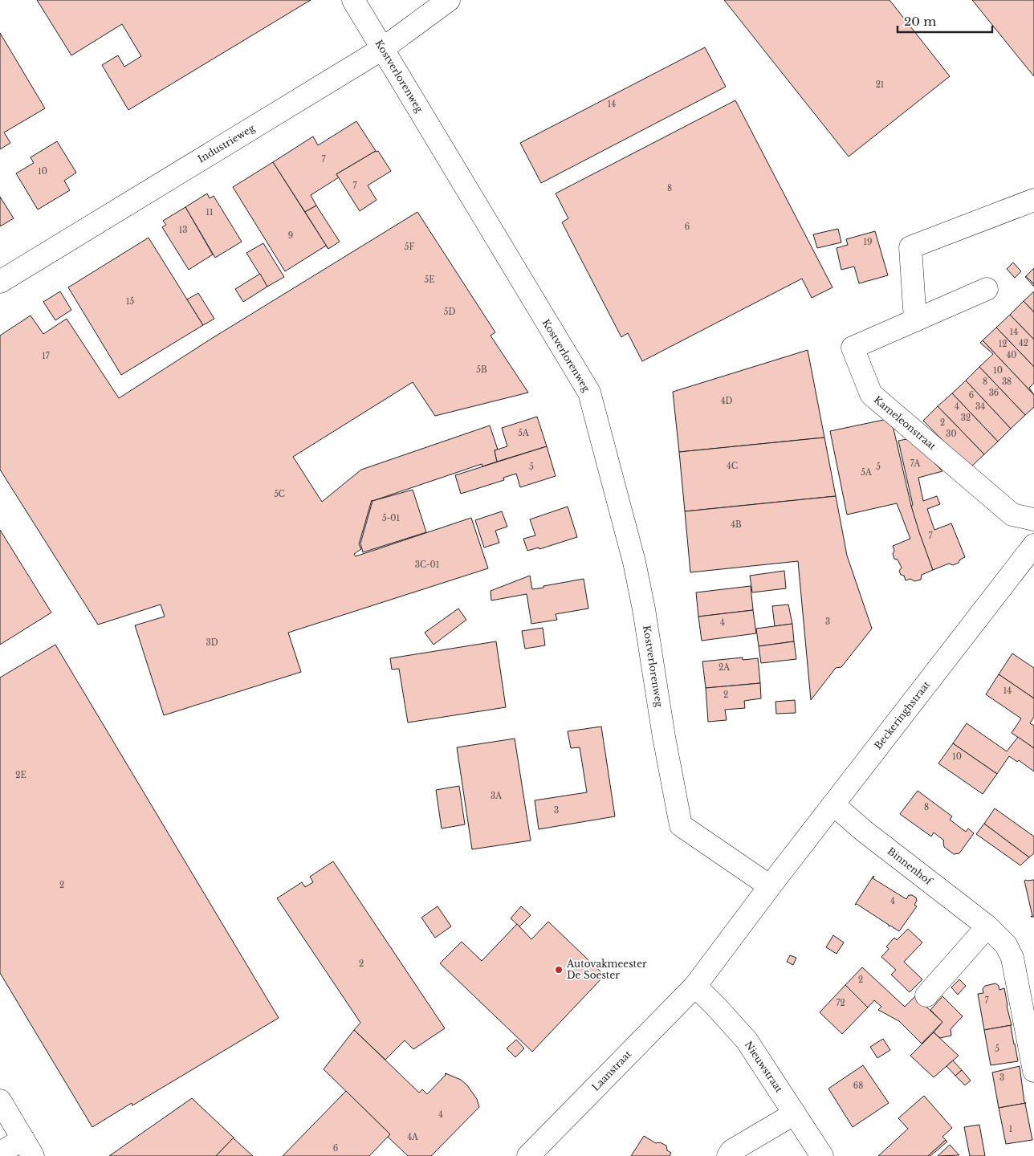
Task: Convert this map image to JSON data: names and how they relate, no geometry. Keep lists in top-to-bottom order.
{
  "streets": {
    "street": [
      "Kostverlorenweg",
      "Industrieweg",
      "Kameleonstraat",
      "Beckeringhstraat",
      "Binnenhof",
      "Nieuwstraat",
      "Laanstraat"
    ]
  },
  "crossings": [
    ["Kostverlorenweg", "Industrieweg"],
    ["Kostverlorenweg", "Beckeringhstraat"],
    ["Beckeringhstraat", "Binnenhof"],
    ["Beckeringhstraat", "Nieuwstraat"],
    ["Beckeringhstraat", "Laanstraat"],
    ["Nieuwstraat", "Laanstraat"]
  ],
  "places": ["Autovakmeester De Soester"],
  "house_numbers": [
    "21",
    "14",
    "7",
    "10",
    "7",
    "8",
    "11",
    "6",
    "13",
    "9",
    "19",
    "5F",
    "5E",
    "15",
    "5D",
    "14",
    "42",
    "12",
    "40",
    "17",
    "5B",
    "10",
    "8",
    "38",
    "36",
    "6",
    "4D",
    "4",
    "34",
    "32",
    "2",
    "5A",
    "30",
    "7A",
    "4C",
    "5",
    "5",
    "5A",
    "5C",
    "5-01",
    "4B",
    "7",
    "3C-01",
    "3",
    "4",
    "3D",
    "2A",
    "14",
    "2",
    "10",
    "2E",
    "3A",
    "8",
    "3",
    "2",
    "4",
    "2",
    "2",
    "7",
    "72",
    "5",
    "3",
    "68",
    "4",
    "1",
    "4A",
    "6"
  ],
  "scale_bar": "20 m"
}
